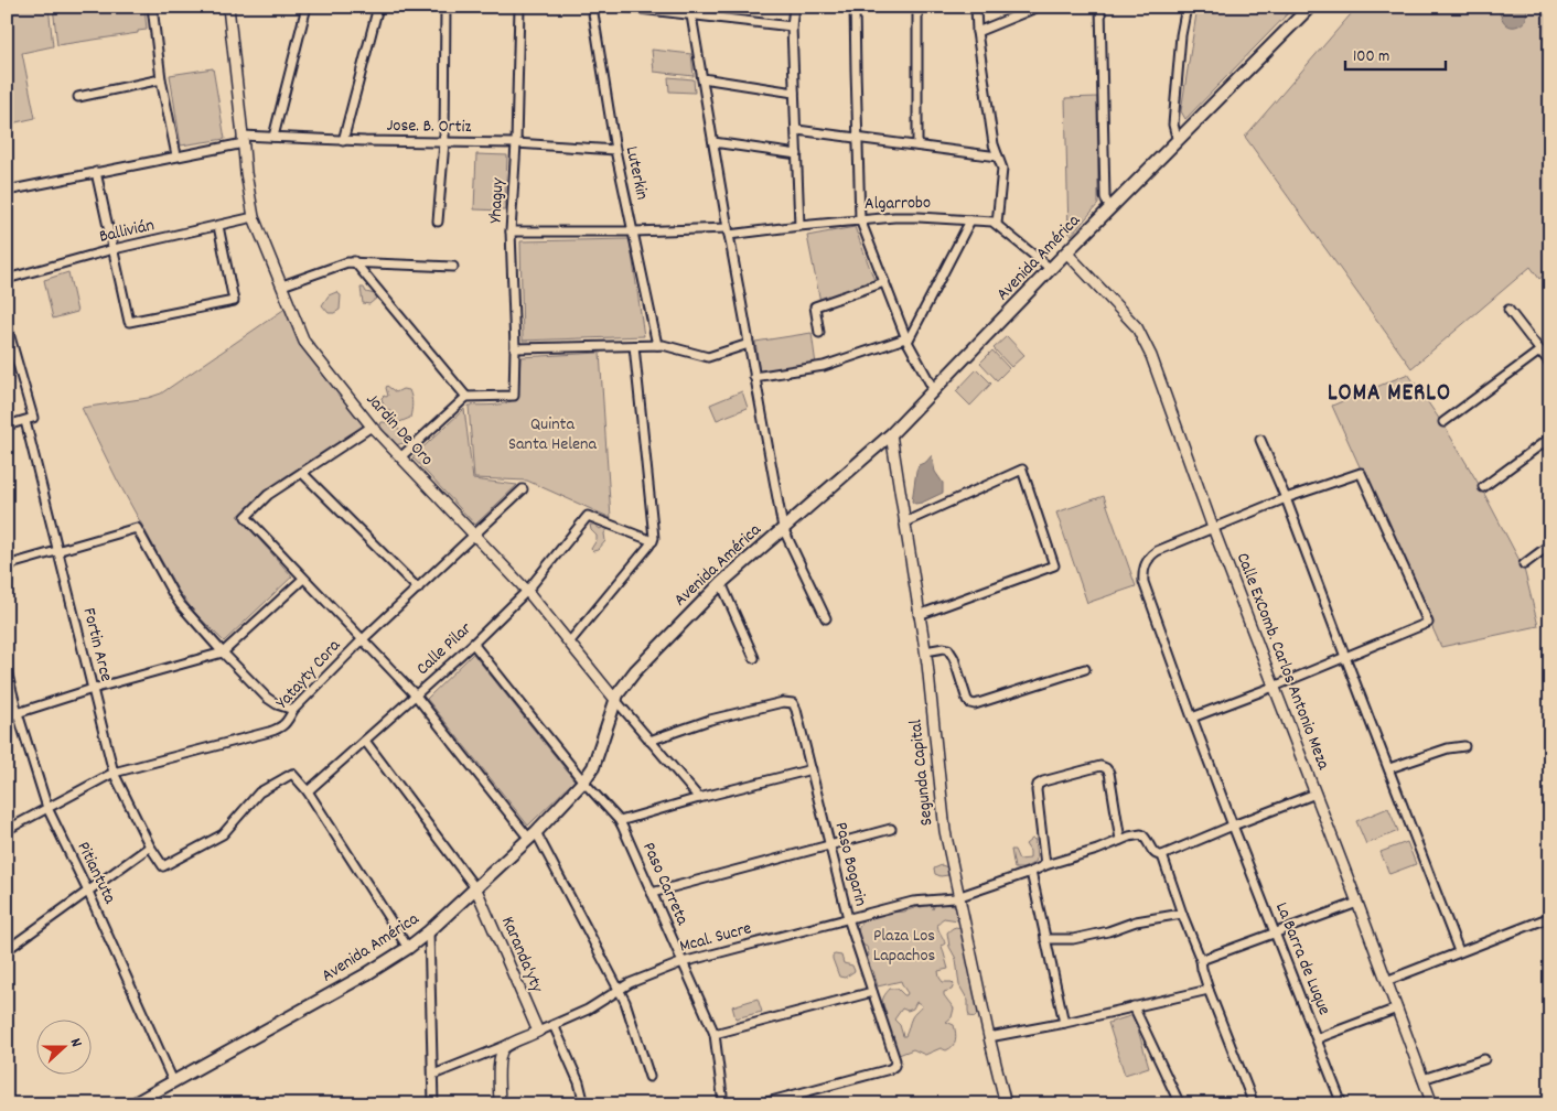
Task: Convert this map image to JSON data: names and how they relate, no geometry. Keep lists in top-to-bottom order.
{
  "streets": {
    "main road": ["Avenida América"],
    "street": [
      "Jose. B. Ortiz",
      "Luterkin",
      "Yhaguy",
      "Algarrobo",
      "Ballivián",
      "Jardin De Oro",
      "Fortin Arce",
      "Calle Pilar",
      "Calle ExComb. Carlos Antonio Meza",
      "Yatayty Cora",
      "Segunda Capital",
      "Paso Bogarin",
      "Pitiantuta",
      "Paso Carreta",
      "Mcal. Sucre",
      "Karanda'yty",
      "La Barra de Luque"
    ]
  },
  "crossings": [
    ["Jose. B. Ortiz", "Luterkin"],
    ["Jose. B. Ortiz", "Yhaguy"],
    ["Jose. B. Ortiz", "Jardin De Oro"],
    ["Luterkin", "Algarrobo"],
    ["Yhaguy", "Algarrobo"],
    ["Ballivián", "Jardin De Oro"],
    ["Avenida América", "Jardin De Oro"],
    ["Avenida América", "Calle ExComb. Carlos Antonio Meza"],
    ["Avenida América", "Segunda Capital"],
    ["Avenida América", "Pitiantuta"],
    ["Avenida América", "Paso Carreta"],
    ["Avenida América", "Karanda'yty"],
    ["Jardin De Oro", "Calle Pilar"],
    ["Jardin De Oro", "Yatayty Cora"],
    ["Jardin De Oro", "Paso Bogarin"],
    ["Fortin Arce", "Calle Pilar"],
    ["Fortin Arce", "Yatayty Cora"],
    ["Calle Pilar", "Paso Carreta"],
    ["Calle ExComb. Carlos Antonio Meza", "La Barra de Luque"],
    ["Yatayty Cora", "Pitiantuta"],
    ["Segunda Capital", "Mcal. Sucre"],
    ["Paso Bogarin", "Mcal. Sucre"],
    ["Paso Carreta", "Mcal. Sucre"],
    ["Mcal. Sucre", "Karanda'yty"]
  ],
  "districts": ["LOMA MERLO"],
  "parks": ["Quinta Santa Helena", "Plaza Los Lapachos"],
  "scale_bar": "100 m",
  "north": "right"
}
